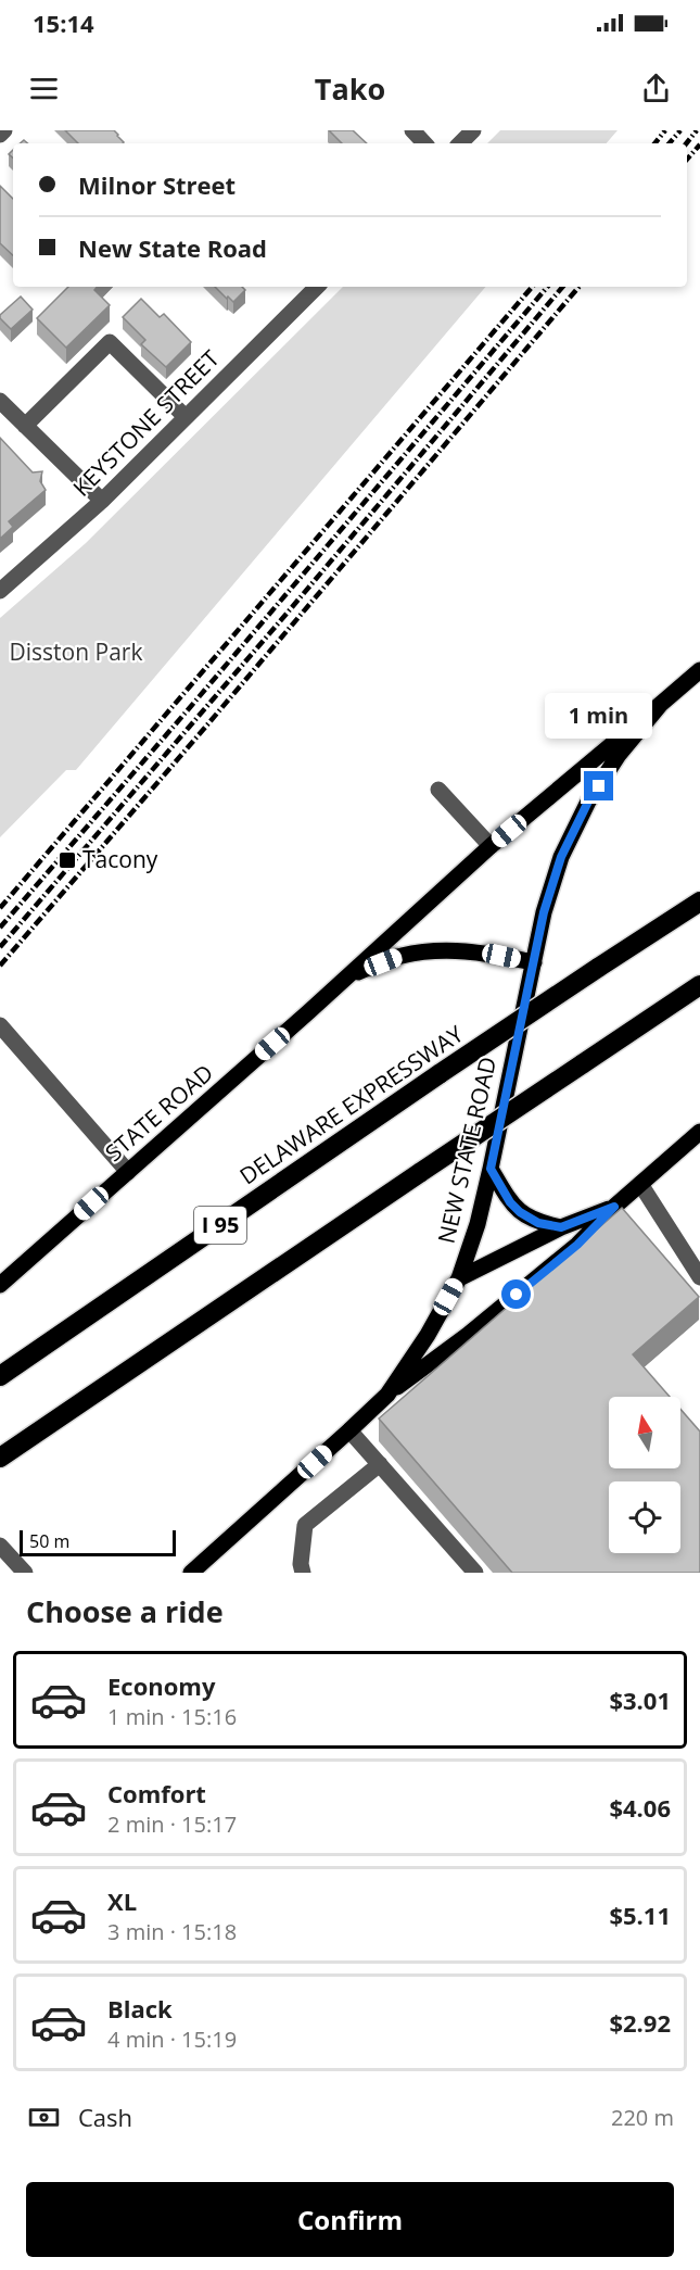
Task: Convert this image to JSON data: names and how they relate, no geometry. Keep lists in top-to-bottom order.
{
  "streets": {
    "highway": ["DELAWARE EXPRESSWAY", "I 95"],
    "main road": ["STATE ROAD", "NEW STATE ROAD"],
    "street": ["KEYSTONE STREET"]
  },
  "crossings": [
    ["STATE ROAD", "NEW STATE ROAD"]
  ],
  "parks": ["Disston Park"],
  "places": {
    "transit": ["Tacony"]
  },
  "scale_bar": "50 m",
  "north": "top",
  "page": {
    "status": "15:14",
    "header": "Tako",
    "banner": ["Milnor Street", "New State Road"],
    "bubble": "1 min",
    "scale": "50 m",
    "heading": "Choose a ride",
    "list": [
      {
        "name": "Economy",
        "note": "1 min · 15:16",
        "value": "$3.01"
      },
      {
        "name": "Comfort",
        "note": "2 min · 15:17",
        "value": "$4.06"
      },
      {
        "name": "XL",
        "note": "3 min · 15:18",
        "value": "$5.11"
      },
      {
        "name": "Black",
        "note": "4 min · 15:19",
        "value": "$2.92"
      }
    ],
    "pay": ["Cash", "220 m"],
    "buttons": "Confirm"
  }
}
